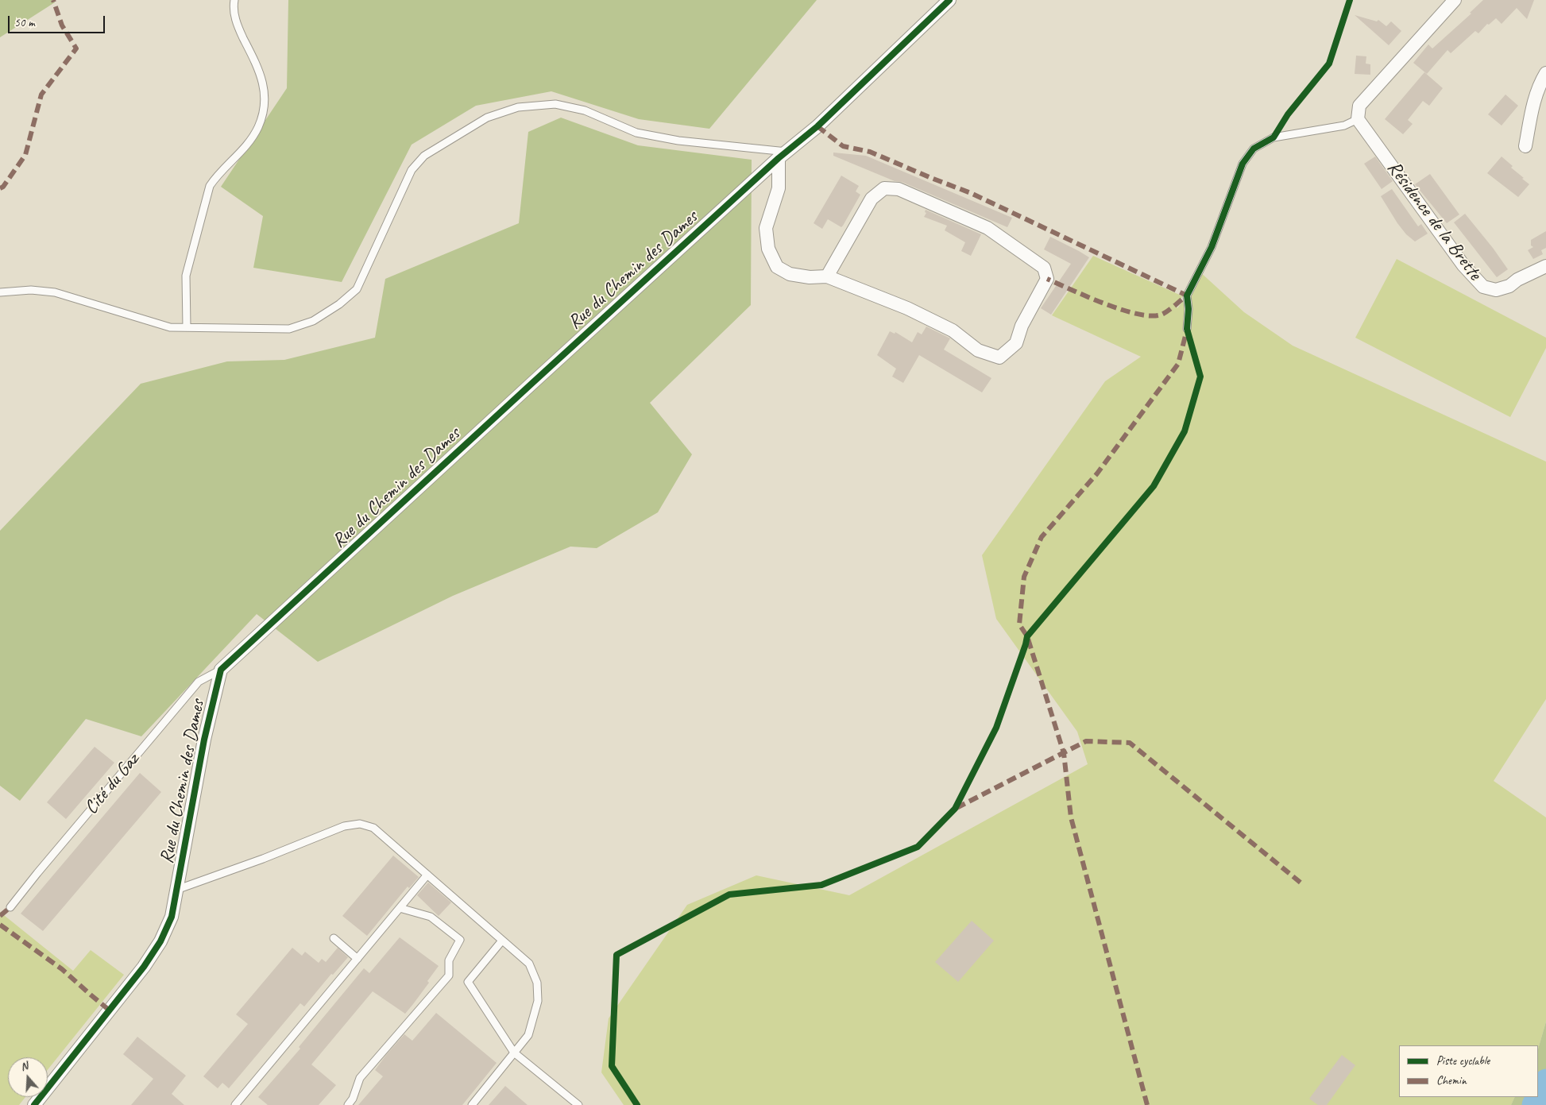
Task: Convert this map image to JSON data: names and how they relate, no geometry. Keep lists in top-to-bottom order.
{
  "streets": {
    "street": ["Résidence de la Brette", "Rue du Chemin des Dames"],
    "lane": ["Cité du Gaz"]
  },
  "crossings": [
    ["Rue du Chemin des Dames", "Cité du Gaz"]
  ],
  "legend": ["Piste cyclable", "Chemin"],
  "scale_bar": "50 m",
  "north": "top"
}
